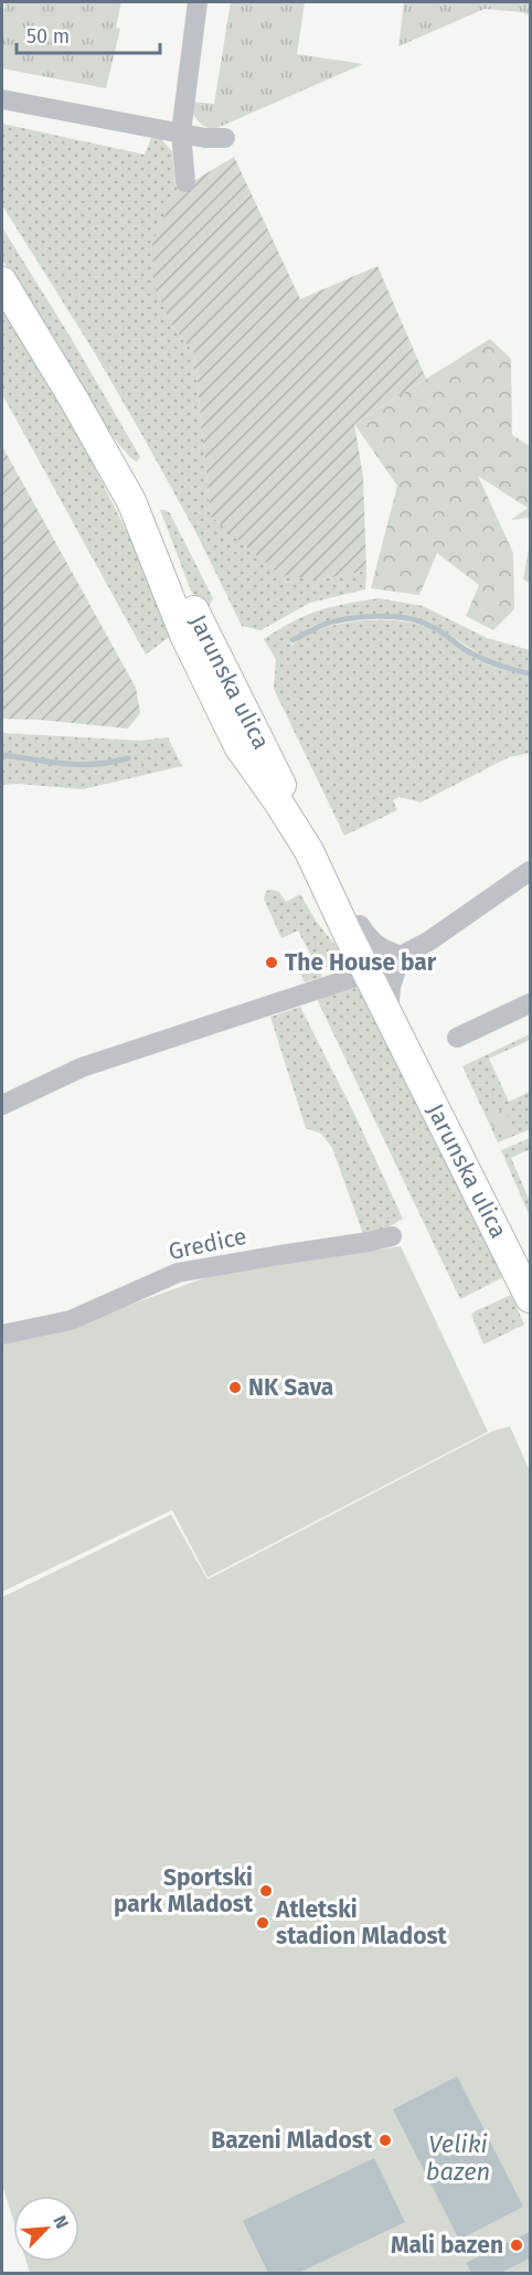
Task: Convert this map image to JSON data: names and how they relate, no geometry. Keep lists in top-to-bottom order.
{
  "streets": {
    "street": ["Jarunska ulica", "Gredice"]
  },
  "water": ["Veliki bazen"],
  "places": [
    "The House bar",
    "NK Sava",
    "Sportski park Mladost",
    "Atletski stadion Mladost",
    "Bazeni Mladost",
    "Mali bazen"
  ],
  "scale_bar": "50 m",
  "north": "top right"
}
